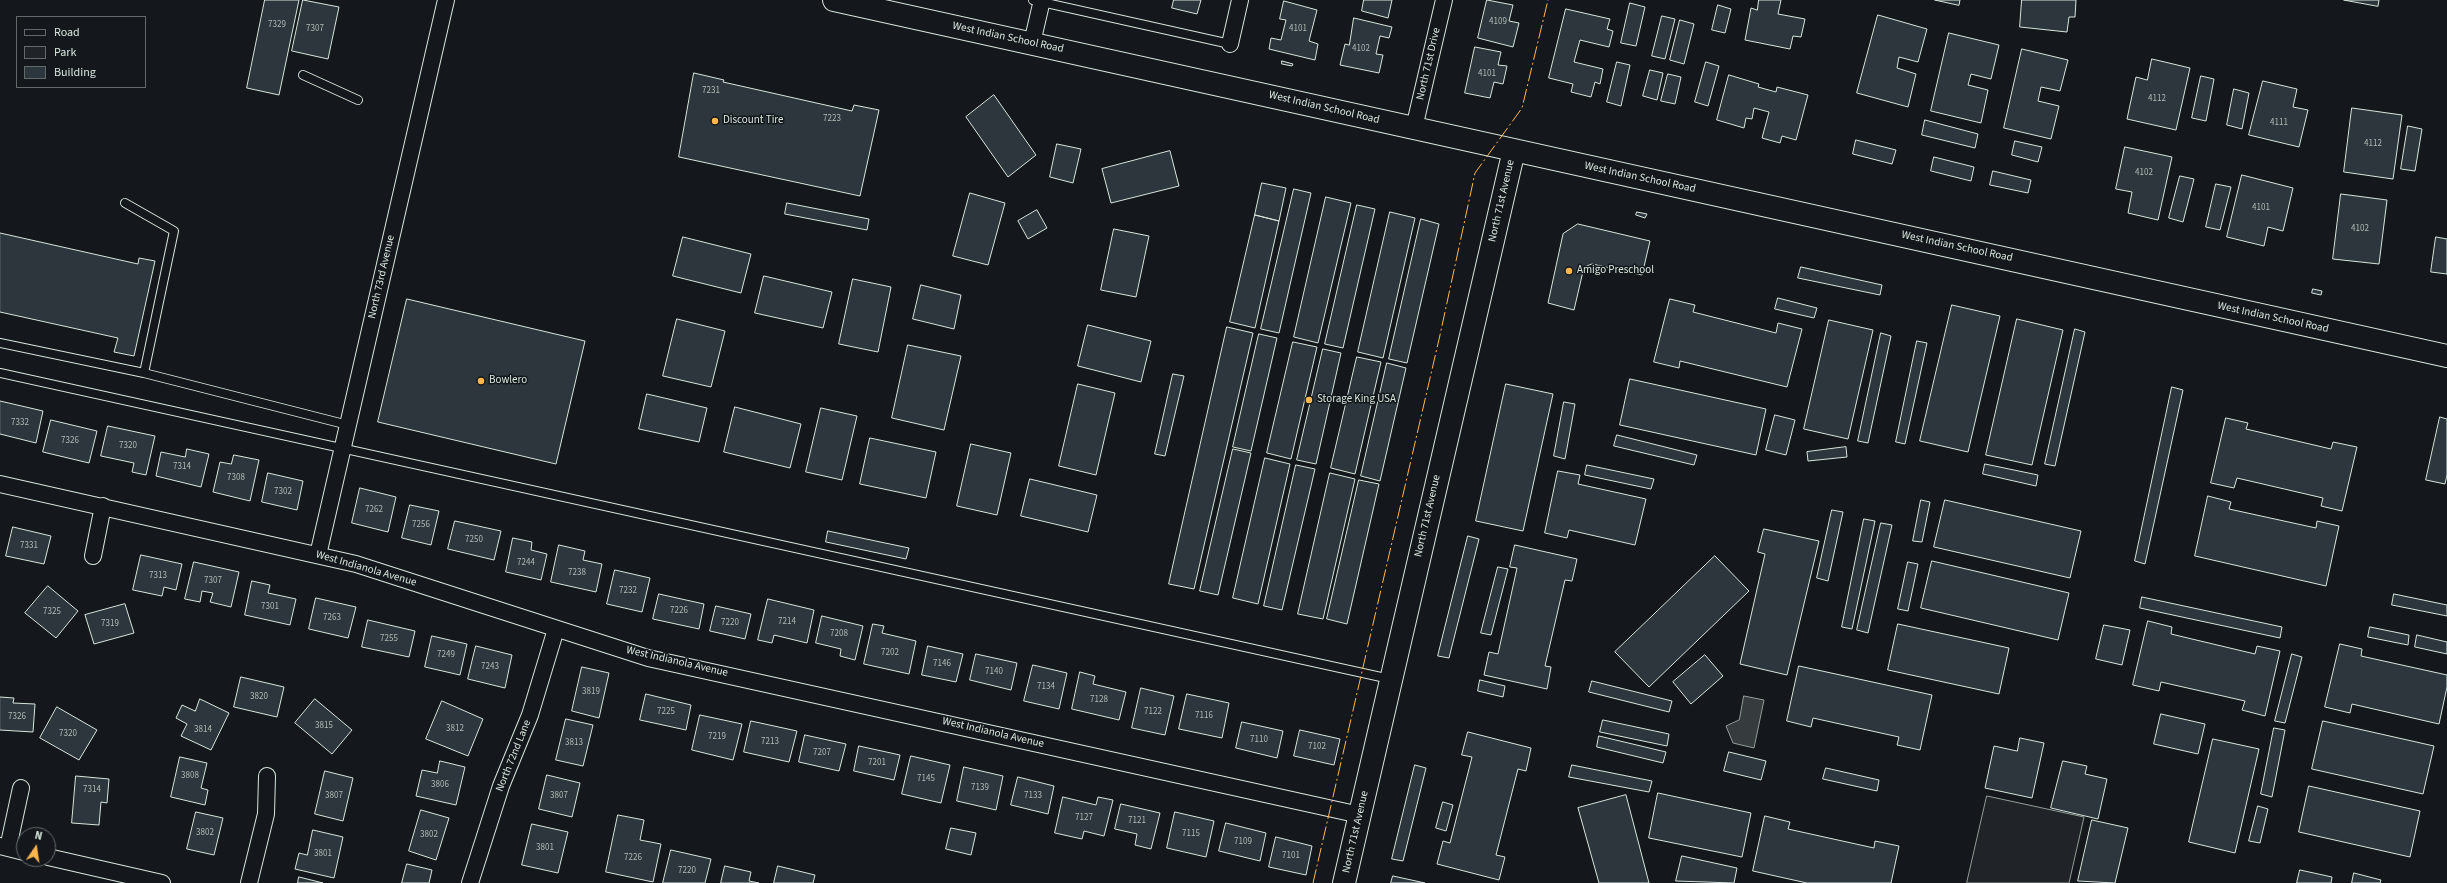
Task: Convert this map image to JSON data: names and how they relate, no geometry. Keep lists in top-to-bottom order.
{
  "streets": {
    "main road": ["West Indian School Road", "North 71st Avenue"],
    "street": [
      "North 71st Drive",
      "North 73rd Avenue",
      "West Indianola Avenue",
      "North 72nd Lane"
    ]
  },
  "crossings": [
    ["West Indian School Road", "North 71st Drive"],
    ["West Indian School Road", "North 71st Avenue"],
    ["North 71st Avenue", "West Indianola Avenue"],
    ["North 73rd Avenue", "West Indianola Avenue"],
    ["West Indianola Avenue", "North 72nd Lane"]
  ],
  "places": [
    "Discount Tire",
    "Amigo Preschool",
    "Bowlero",
    "Storage King USA"
  ],
  "house_numbers": [
    "4109",
    "7329",
    "7307",
    "4101",
    "4102",
    "4101",
    "7231",
    "4112",
    "7223",
    "4111",
    "4112",
    "4102",
    "4101",
    "4102",
    "7332",
    "7326",
    "7320",
    "7314",
    "7308",
    "7302",
    "7262",
    "7256",
    "7250",
    "7331",
    "7244",
    "7238",
    "7313",
    "7307",
    "7232",
    "7301",
    "7226",
    "7325",
    "7263",
    "7214",
    "7220",
    "7319",
    "7208",
    "7255",
    "7202",
    "7249",
    "7146",
    "7243",
    "7140",
    "7134",
    "3819",
    "3820",
    "7128",
    "7225",
    "7122",
    "7116",
    "7326",
    "3815",
    "3812",
    "3814",
    "7320",
    "7219",
    "7110",
    "7213",
    "3813",
    "7102",
    "7207",
    "7201",
    "3808",
    "7145",
    "3806",
    "7139",
    "7314",
    "3807",
    "3807",
    "7133",
    "7127",
    "7121",
    "3802",
    "7115",
    "3802",
    "7109",
    "3801",
    "3801",
    "7101",
    "7226",
    "7220"
  ],
  "legend": ["Road", "Park", "Building"],
  "north": "top"
}
